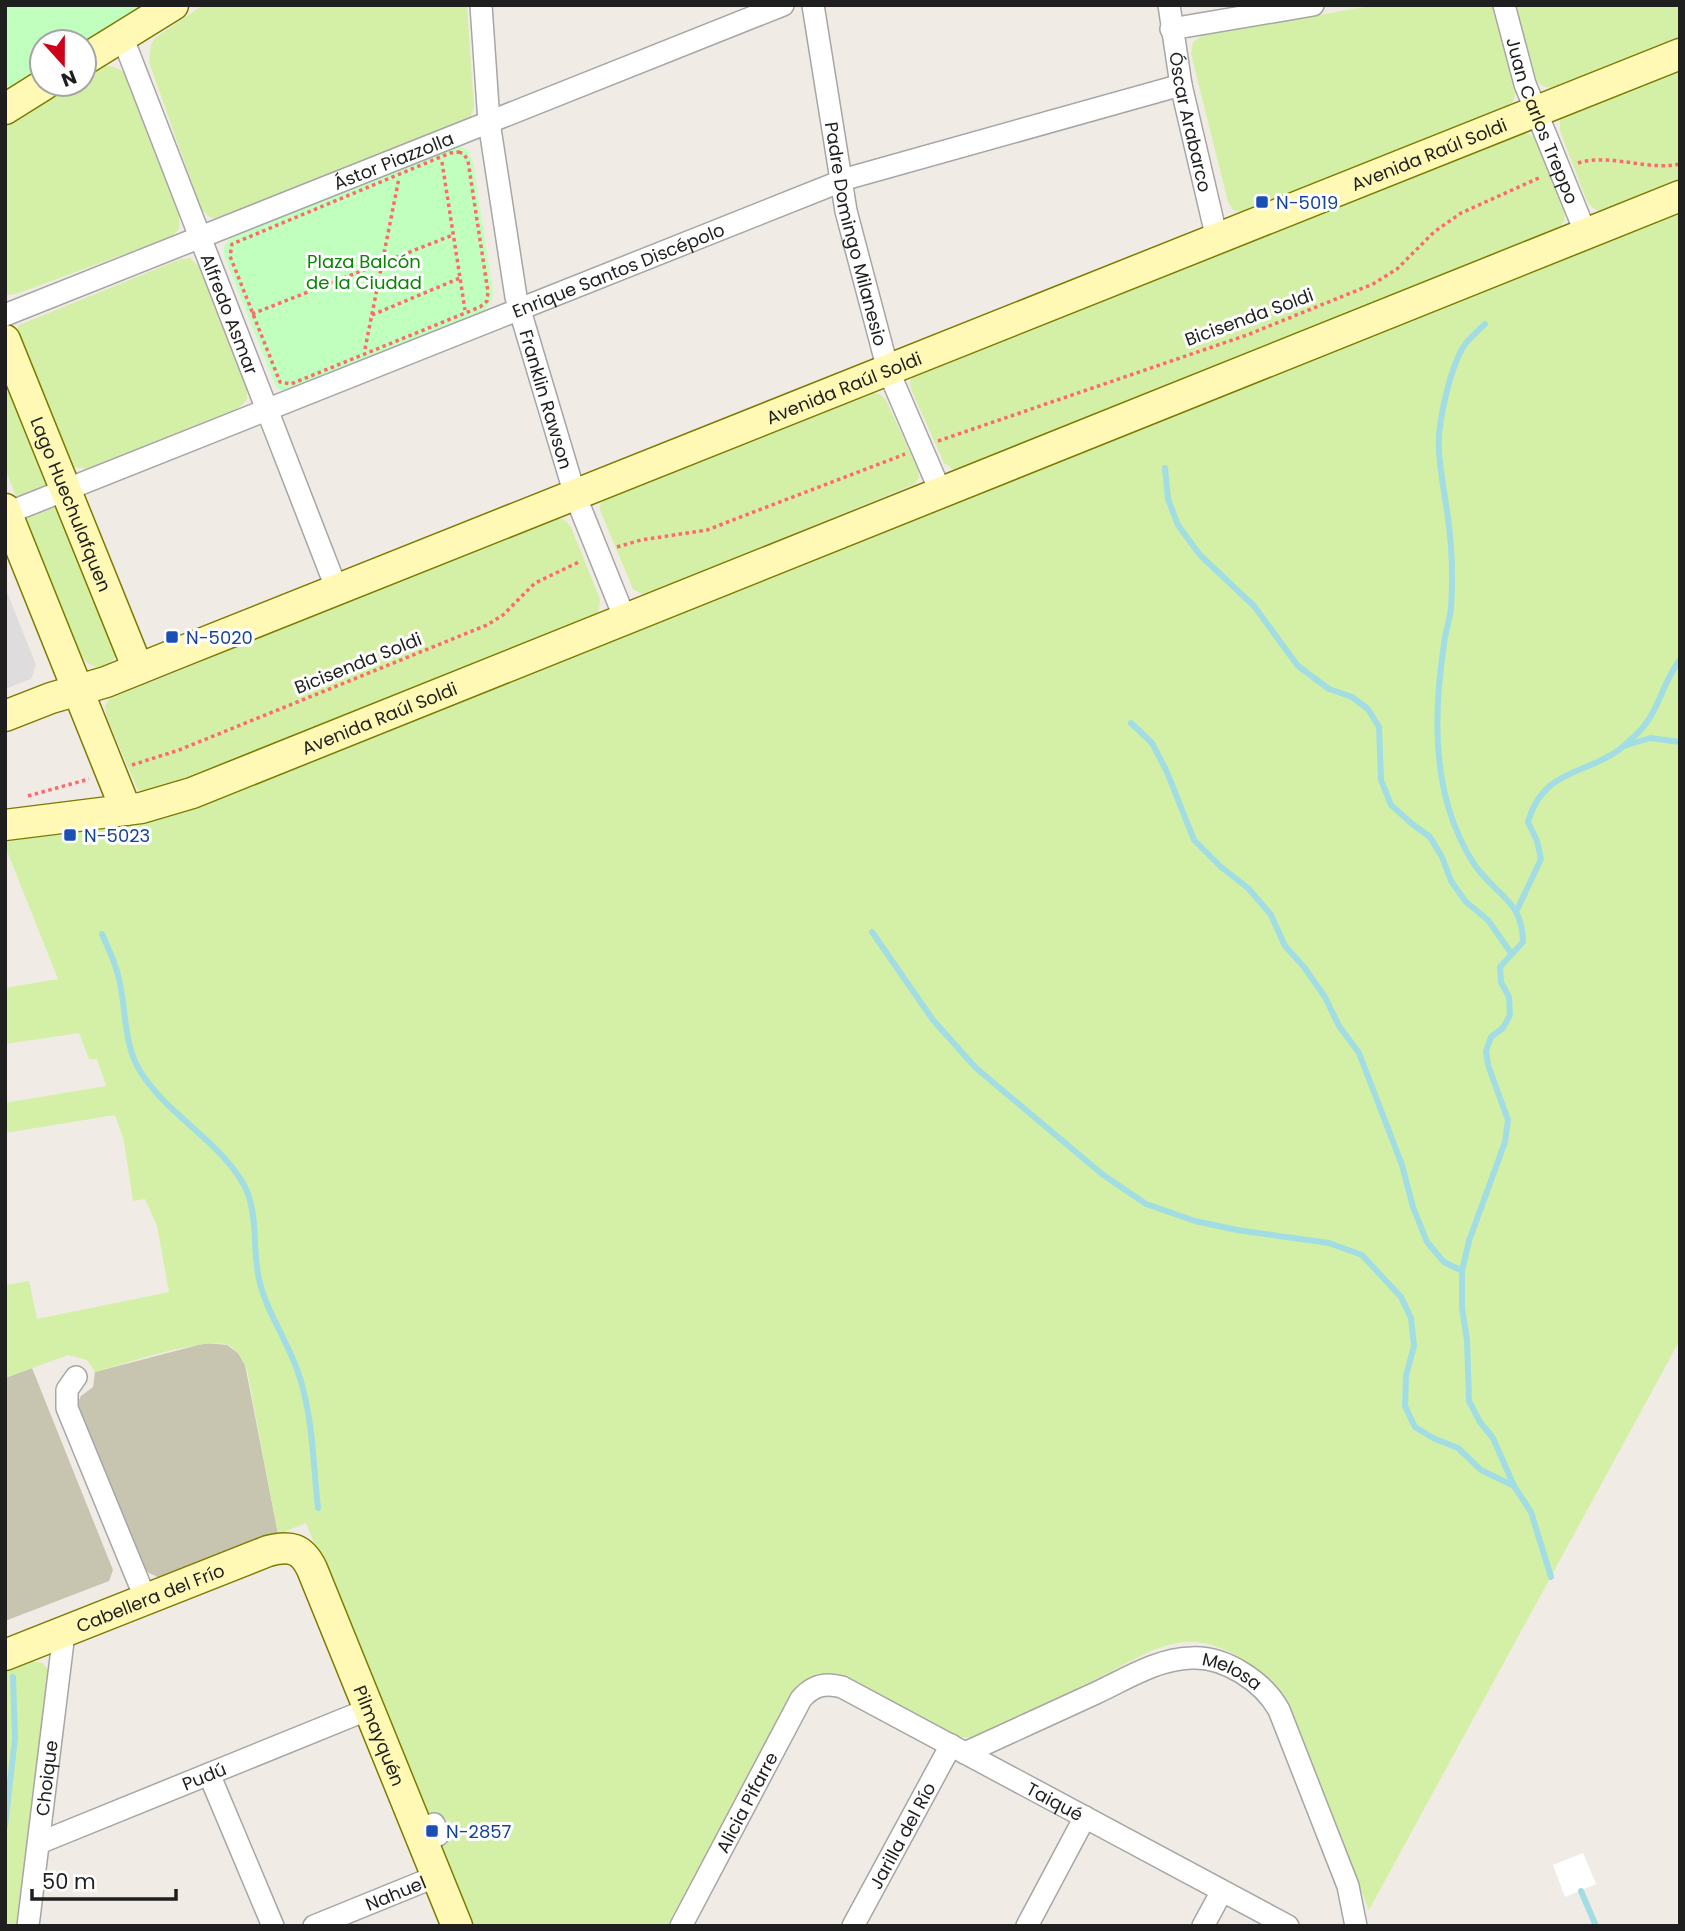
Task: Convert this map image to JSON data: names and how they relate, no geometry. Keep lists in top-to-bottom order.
{
  "streets": {
    "main road": [
      "Avenida Raúl Soldi",
      "Lago Huechulafquen",
      "Cabellera del Frío",
      "Pilmayquén"
    ],
    "street": [
      "Juan Carlos Treppo",
      "Óscar Arabarco",
      "Ástor Piazzolla",
      "Padre Domingo Milanesio",
      "Enrique Santos Discépolo",
      "Alfredo Asmar",
      "Franklin Rawson",
      "Melosa",
      "Pudú",
      "Choique",
      "Taiqué",
      "Alicia Pifarre",
      "Jarilla del Río",
      "Nahuel"
    ],
    "path": ["Bicisenda Soldi"]
  },
  "crossings": [
    ["Juan Carlos Treppo", "Avenida Raúl Soldi"],
    ["Óscar Arabarco", "Avenida Raúl Soldi"],
    ["Óscar Arabarco", "Enrique Santos Discépolo"],
    ["Avenida Raúl Soldi", "Padre Domingo Milanesio"],
    ["Avenida Raúl Soldi", "Alfredo Asmar"],
    ["Avenida Raúl Soldi", "Franklin Rawson"],
    ["Avenida Raúl Soldi", "Lago Huechulafquen"],
    ["Ástor Piazzolla", "Alfredo Asmar"],
    ["Ástor Piazzolla", "Franklin Rawson"],
    ["Padre Domingo Milanesio", "Enrique Santos Discépolo"],
    ["Enrique Santos Discépolo", "Alfredo Asmar"],
    ["Enrique Santos Discépolo", "Franklin Rawson"],
    ["Enrique Santos Discépolo", "Lago Huechulafquen"],
    ["Cabellera del Frío", "Pilmayquén"],
    ["Cabellera del Frío", "Choique"],
    ["Melosa", "Taiqué"],
    ["Melosa", "Jarilla del Río"],
    ["Pilmayquén", "Pudú"],
    ["Pilmayquén", "Nahuel"],
    ["Pudú", "Choique"],
    ["Taiqué", "Alicia Pifarre"],
    ["Taiqué", "Jarilla del Río"]
  ],
  "parks": ["Plaza Balcón de la Ciudad"],
  "places": {
    "transit": [
      "N-5019",
      "N-5020",
      "N-5023",
      "N-2857"
    ]
  },
  "scale_bar": "50 m",
  "north": "bottom"
}
